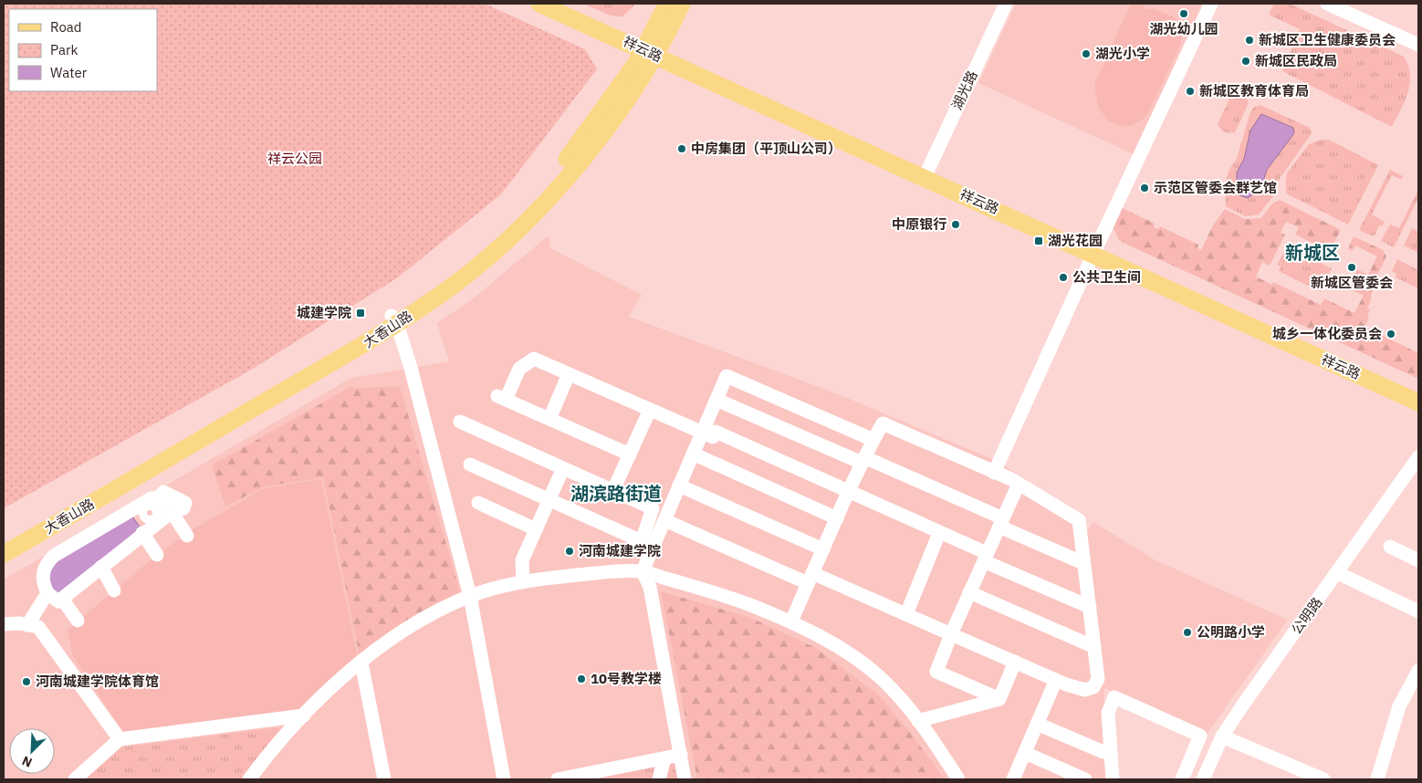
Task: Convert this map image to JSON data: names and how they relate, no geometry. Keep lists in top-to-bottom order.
{
  "streets": {
    "main road": ["祥云路", "大香山路"],
    "street": ["湖光路", "公明路"]
  },
  "crossings": [
    ["祥云路", "湖光路"],
    ["祥云路", "大香山路"]
  ],
  "districts": ["新城区", "湖滨路街道"],
  "parks": ["祥云公园"],
  "places": {
    "other": [
      "湖光幼儿园",
      "新城区卫生健康委员会",
      "湖光小学",
      "新城区民政局",
      "新城区教育体育局",
      "中房集团（平顶山公司）",
      "示范区管委会群艺馆",
      "中原银行",
      "新城区管委会",
      "公共卫生间",
      "城乡一体化委员会",
      "河南城建学院",
      "公明路小学",
      "10号教学楼",
      "河南城建学院体育馆"
    ],
    "transit": ["湖光花园", "城建学院"]
  },
  "legend": ["Road", "Park", "Water"],
  "north": "bottom left"
}
